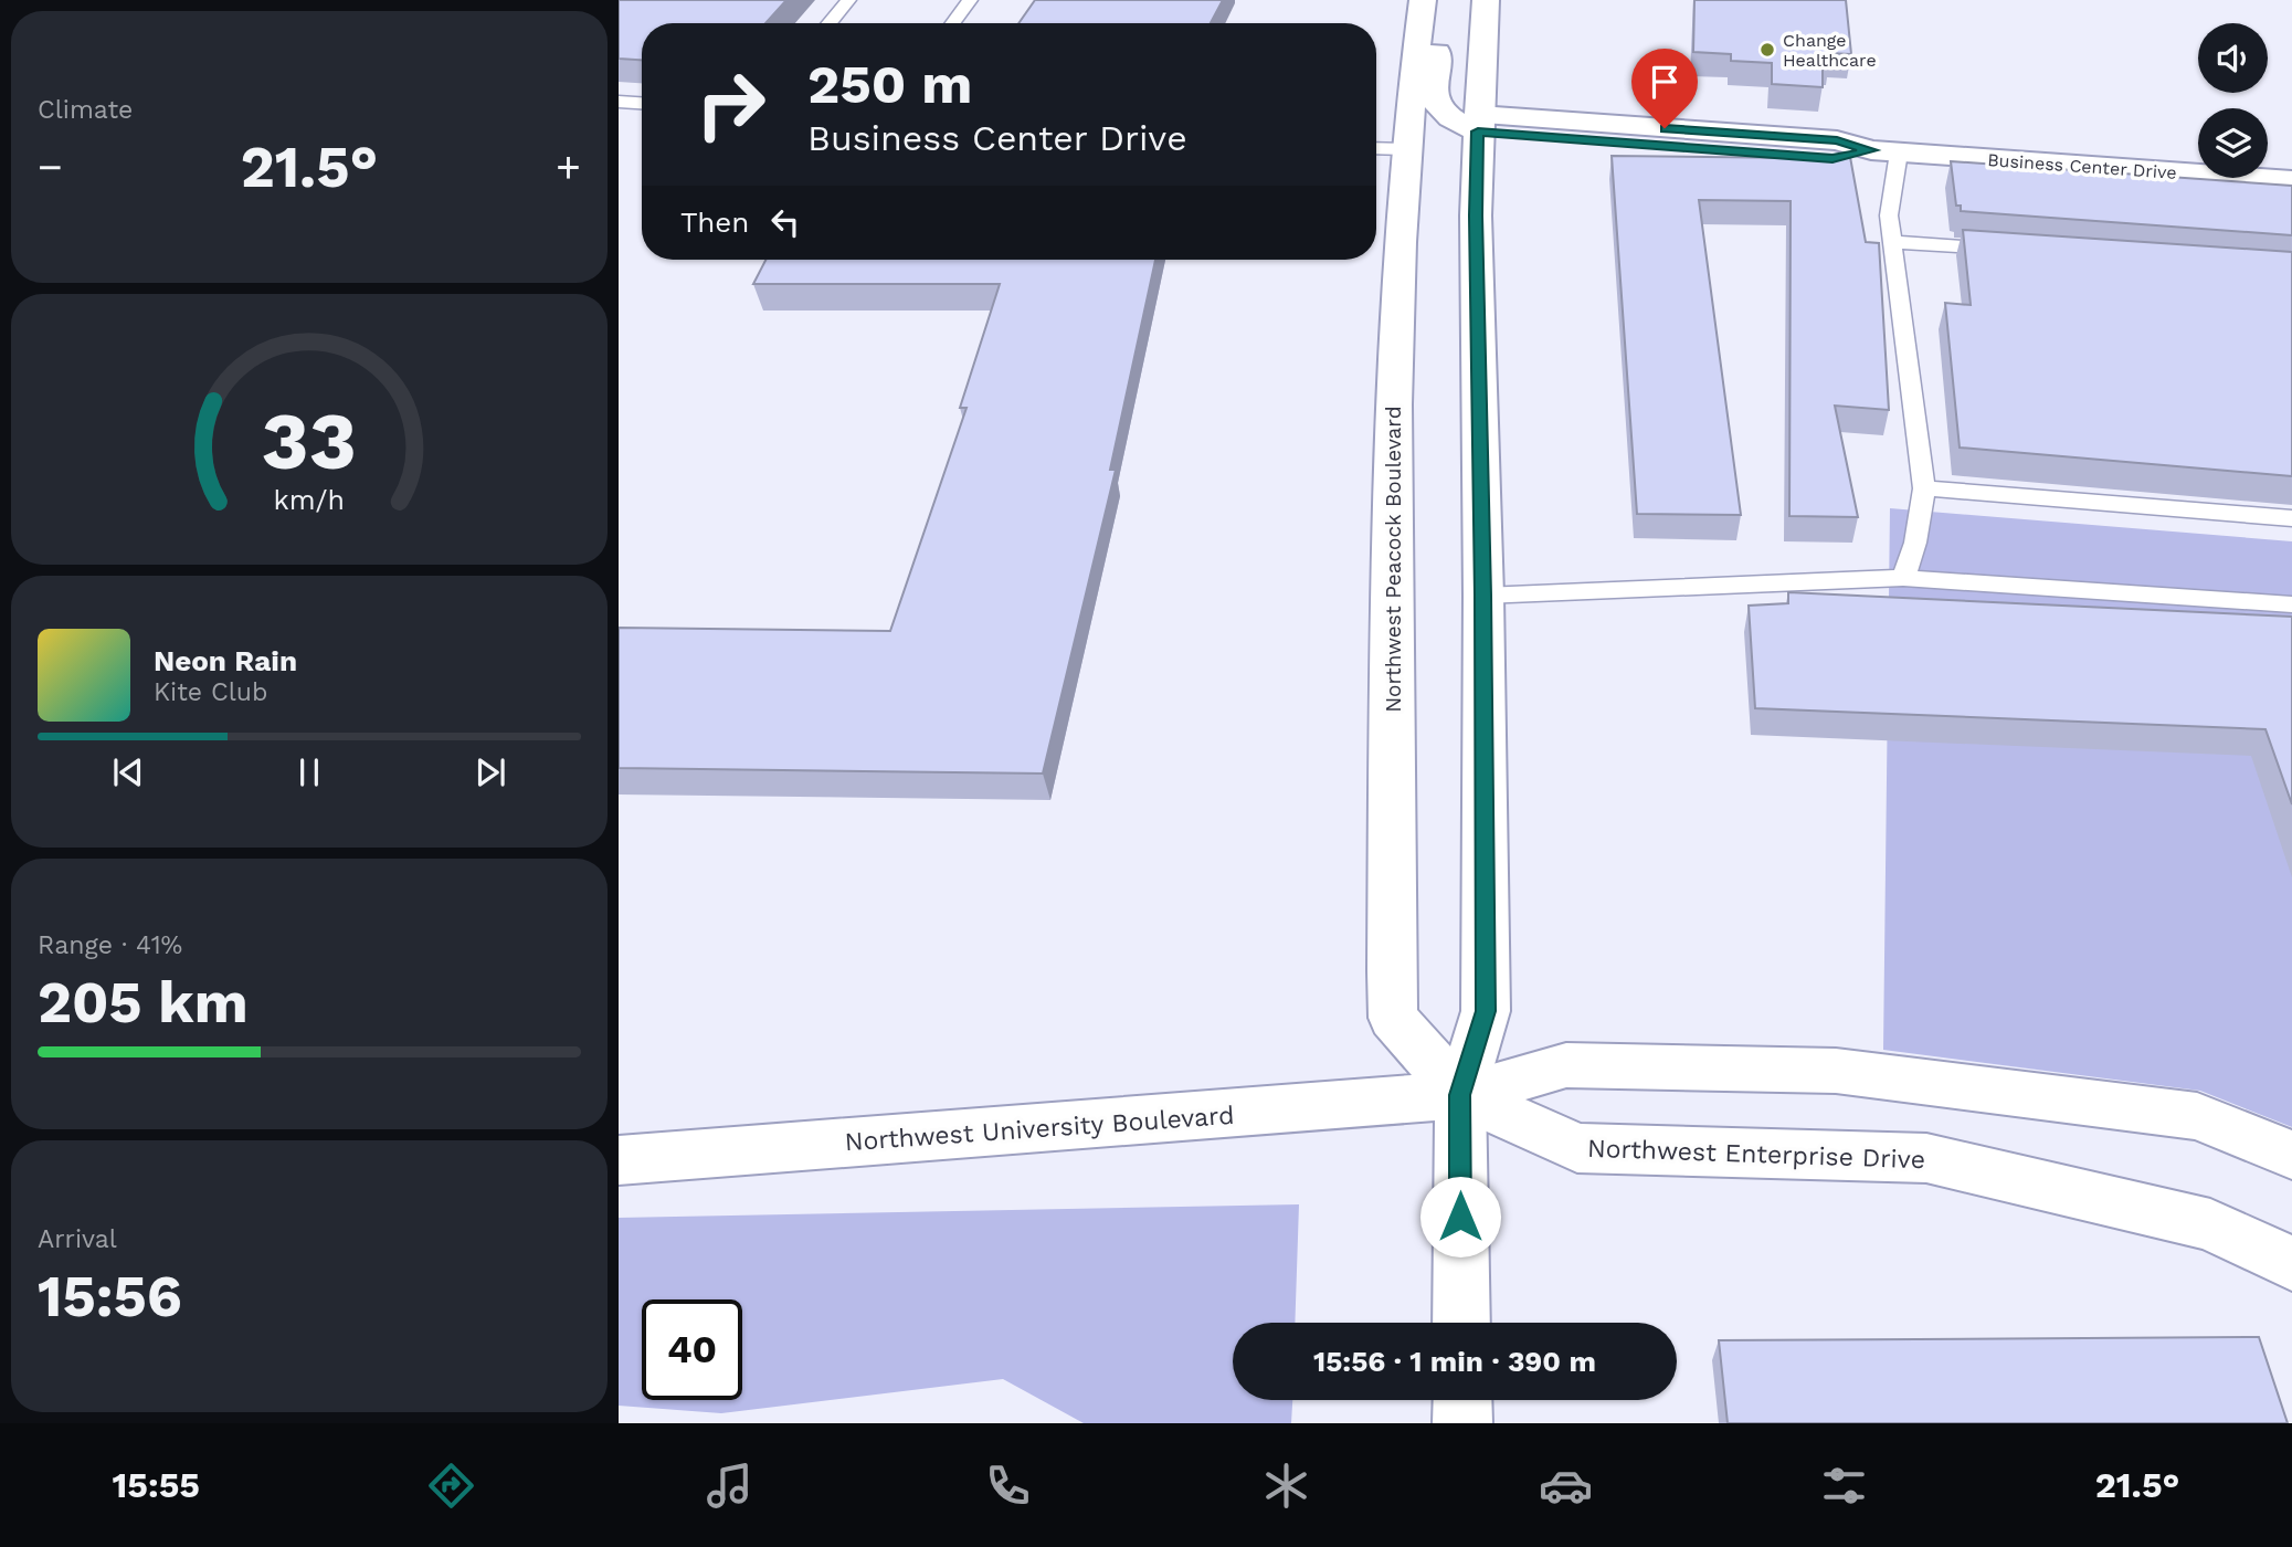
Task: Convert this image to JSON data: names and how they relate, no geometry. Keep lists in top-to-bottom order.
{
  "streets": {
    "street": [
      "Business Center Drive",
      "Northwest Peacock Boulevard",
      "Northwest University Boulevard",
      "Northwest Enterprise Drive"
    ]
  },
  "crossings": [
    ["Northwest Peacock Boulevard", "Northwest University Boulevard"],
    ["Northwest Peacock Boulevard", "Northwest Enterprise Drive"],
    ["Northwest University Boulevard", "Northwest Enterprise Drive"]
  ],
  "places": ["Change Healthcare"],
  "page": {
    "tile": [
      "Climate",
      ["Range · 41%", "205 km"],
      ["Arrival", "15:56"]
    ],
    "turn": ["250 m", "Business Center Drive"],
    "heat": ["−", "21.5°", "+"],
    "then": "Then",
    "song": ["Neon Rain", "Kite Club"],
    "limit": "40",
    "trip": "15:56 · 1 min · 390 m",
    "tabs": ["15:55", "21.5°"],
    "gauge": ["33", "km/h"]
  }
}
